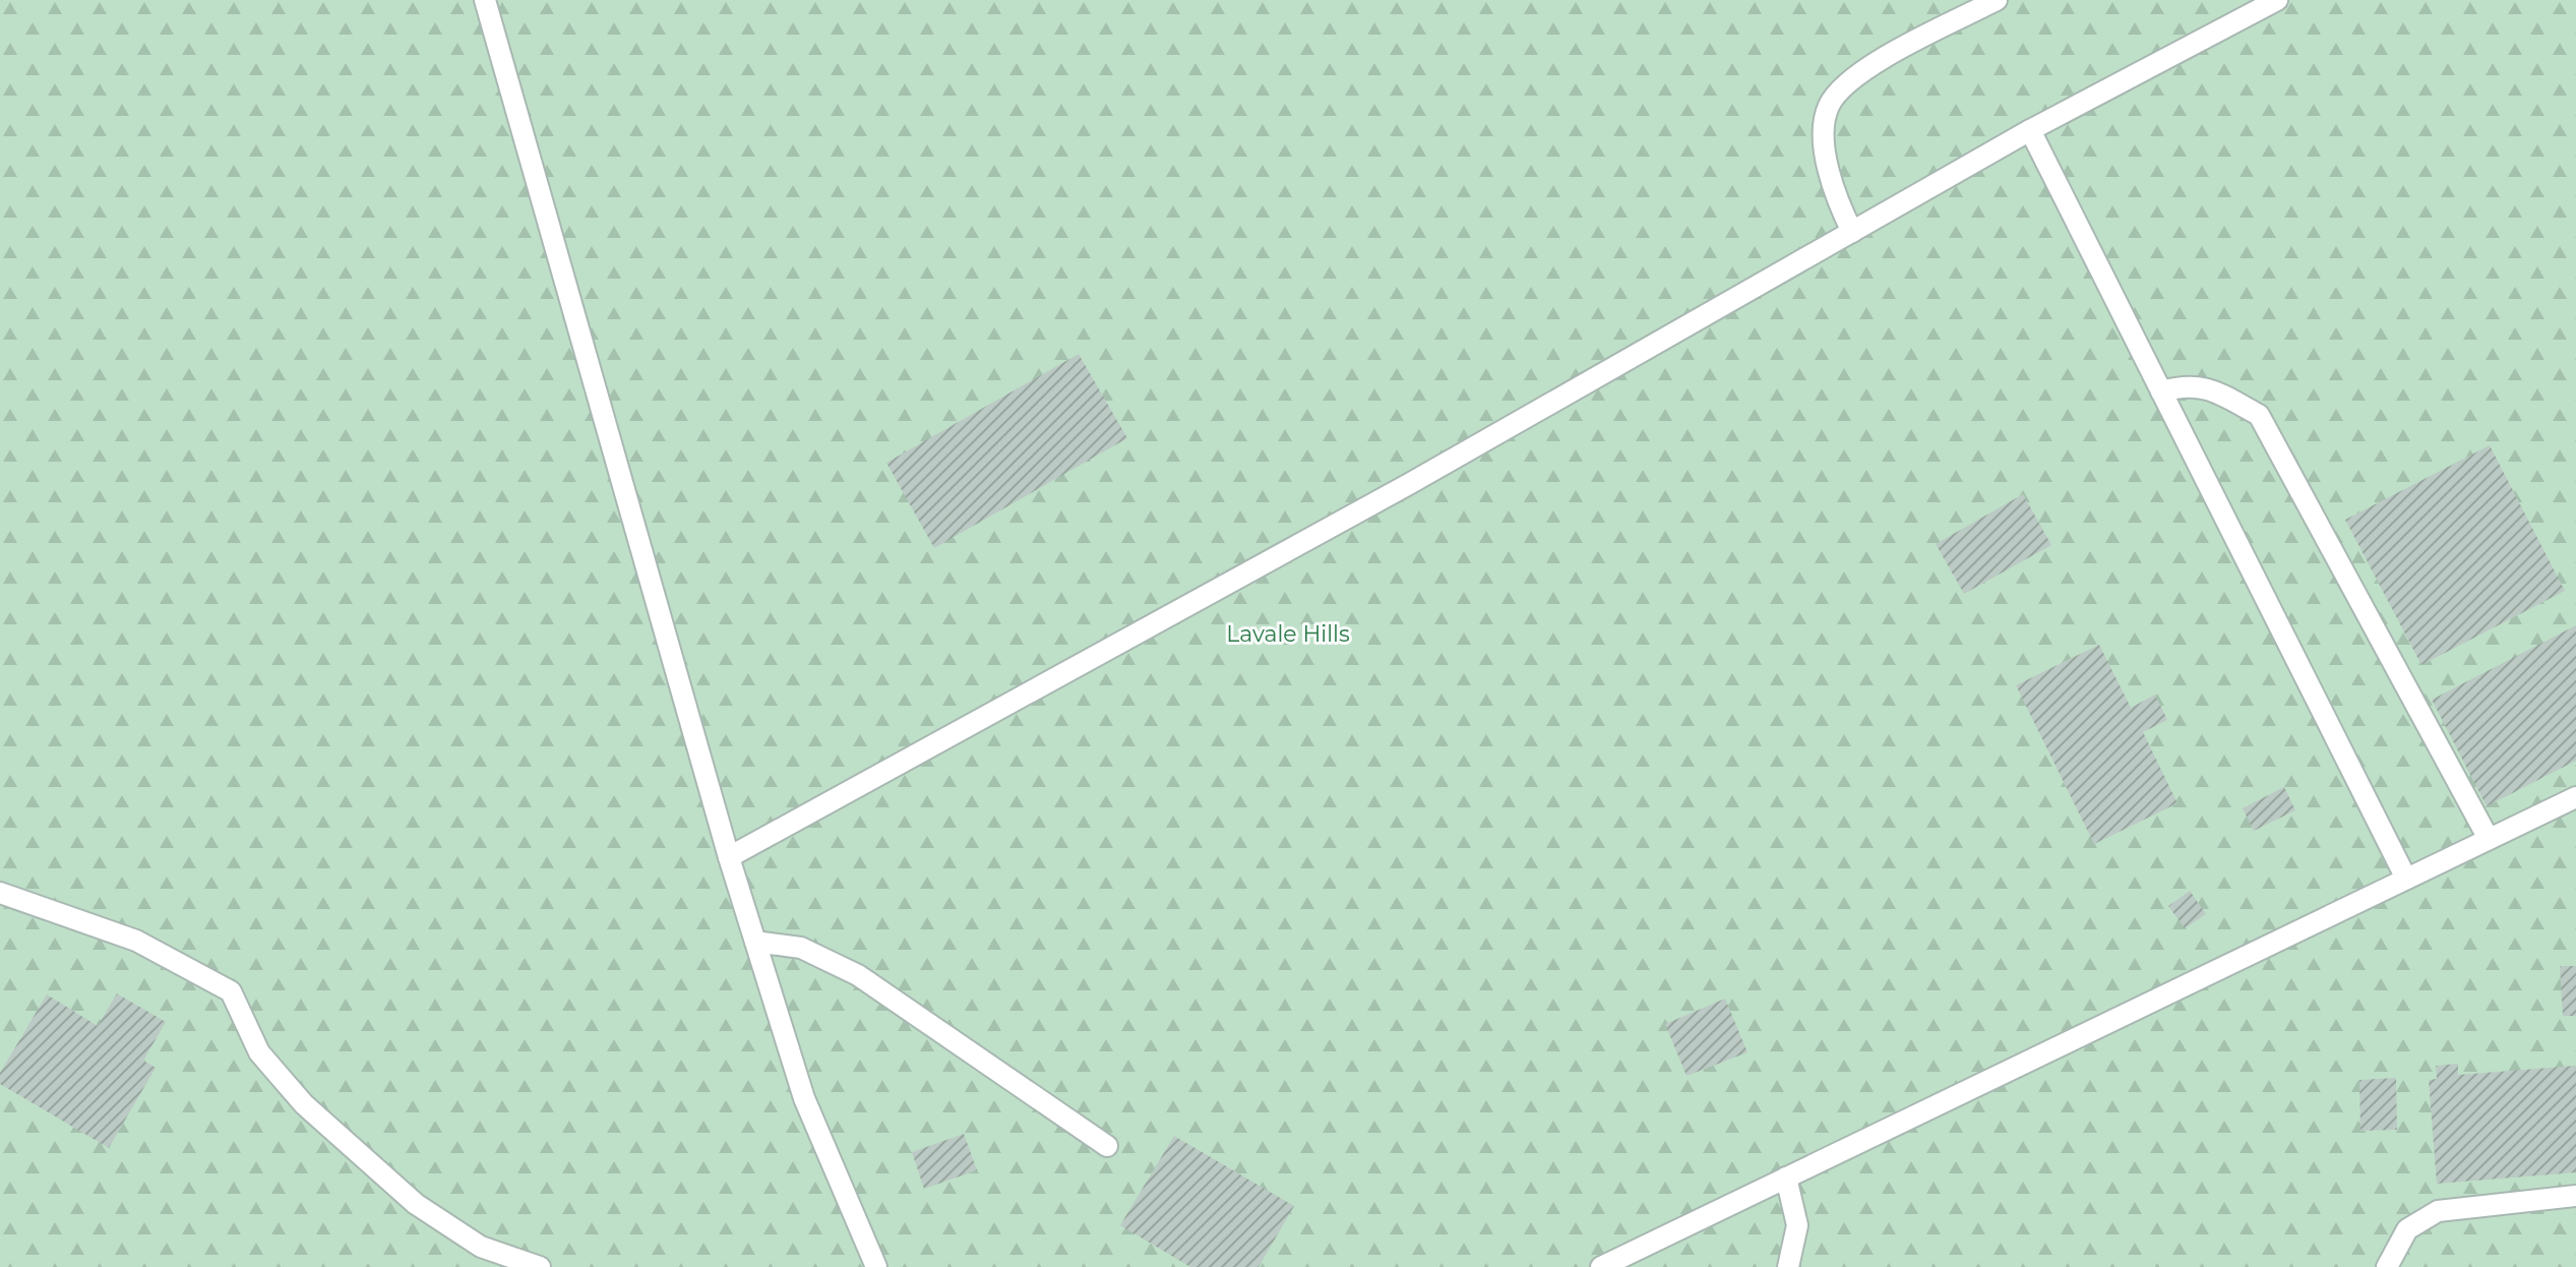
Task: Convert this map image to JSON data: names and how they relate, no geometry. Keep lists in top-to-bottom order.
{
  "parks": ["Lavale Hills"]
}
